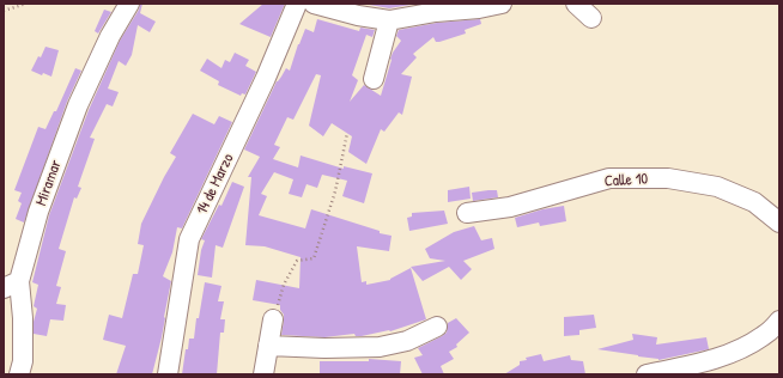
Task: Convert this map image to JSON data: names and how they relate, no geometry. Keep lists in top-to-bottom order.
{
  "streets": {
    "street": ["Calle 10", "Miramar", "14 de Marzo"]
  }
}
